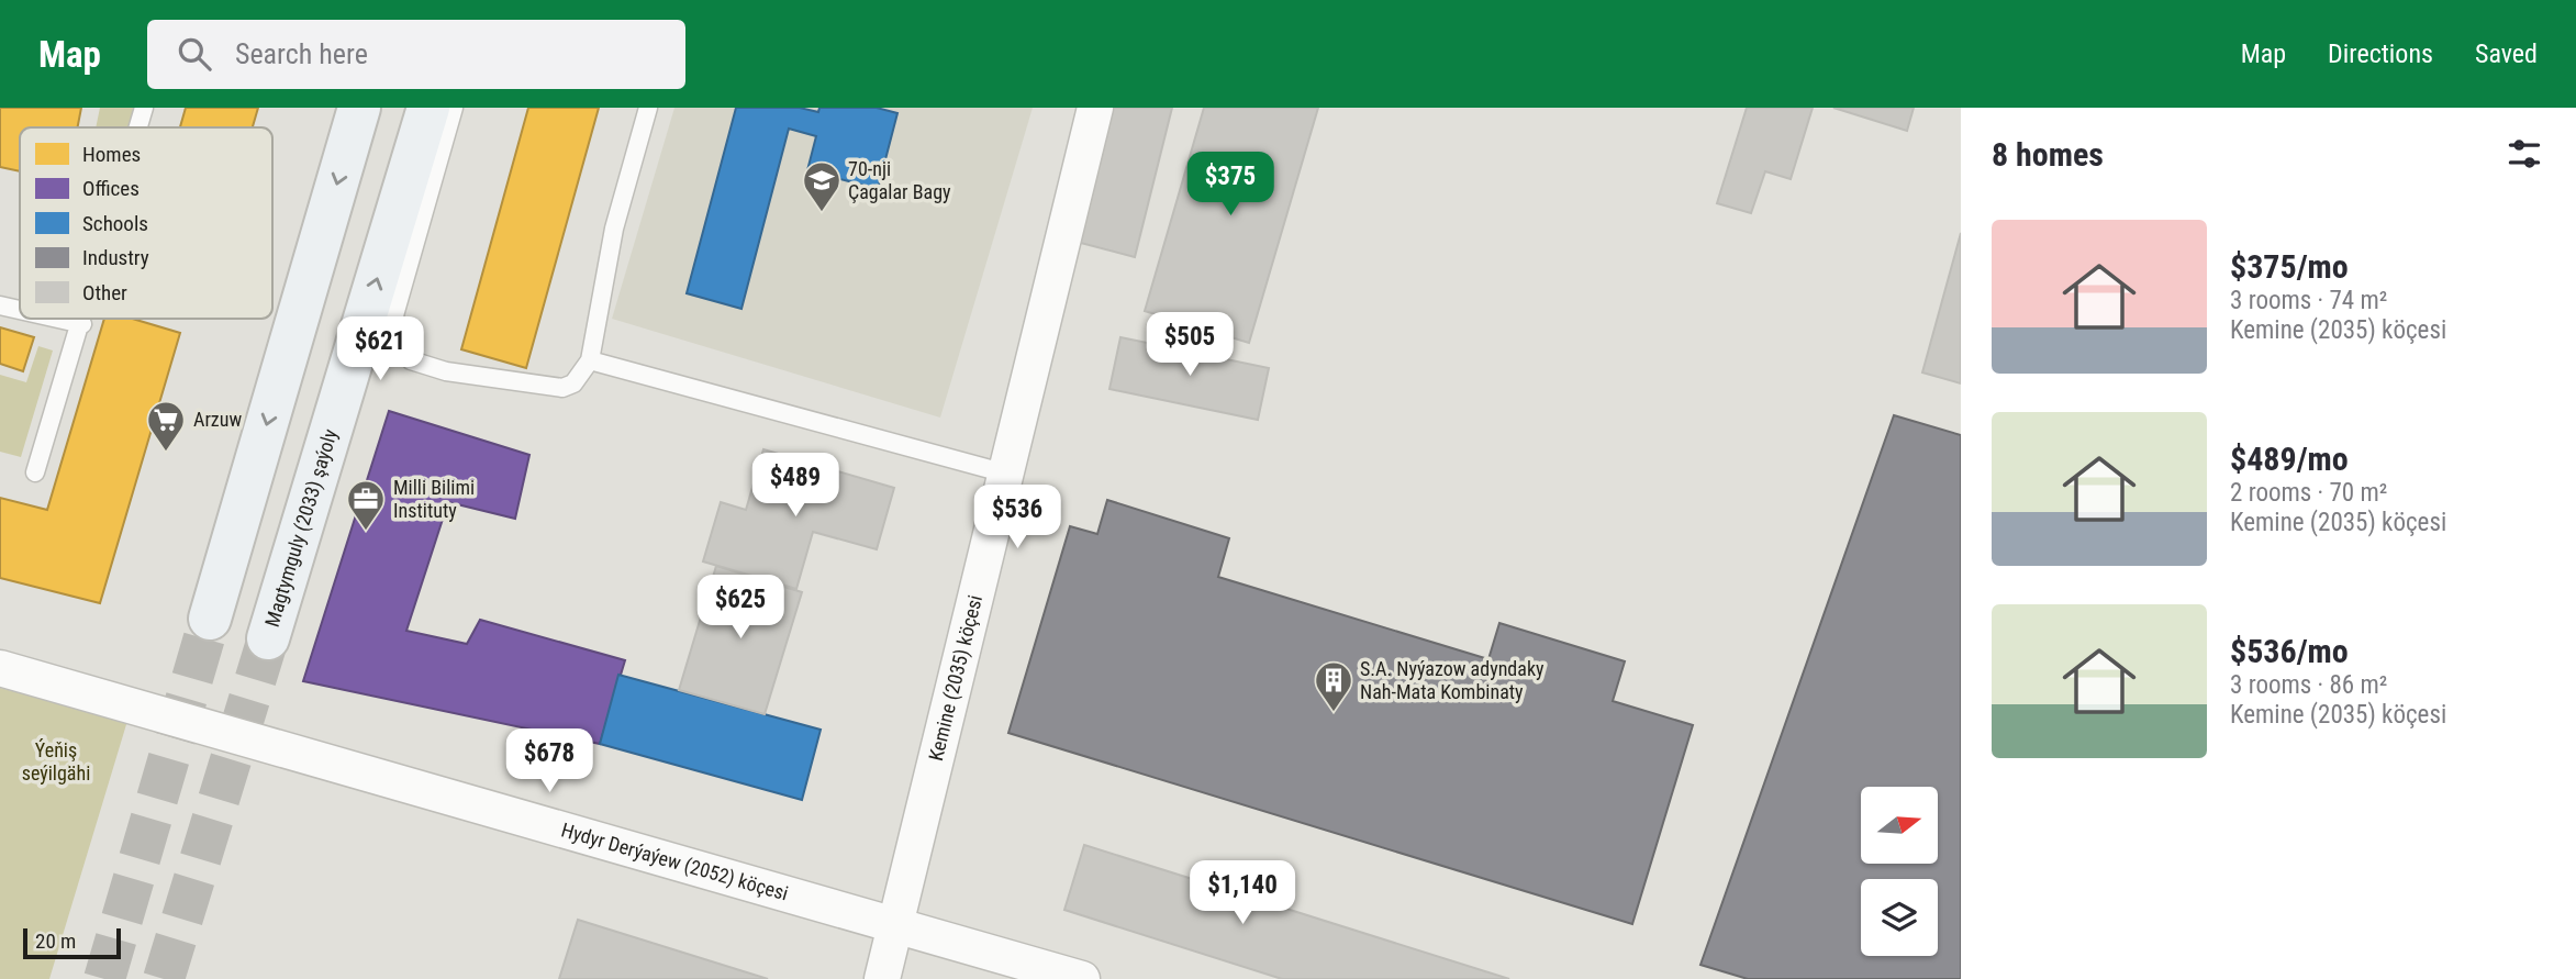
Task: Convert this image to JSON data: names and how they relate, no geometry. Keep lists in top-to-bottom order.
{
  "streets": {
    "main road": ["Magtymguly (2033) şaýoly"],
    "street": ["Kemine (2035) köçesi", "Hydyr Derýaýew (2052) köçesi"]
  },
  "crossings": [
    ["Kemine (2035) köçesi", "Hydyr Derýaýew (2052) köçesi"]
  ],
  "parks": ["Ýeňiş seýilgähi"],
  "places": {
    "school or university": ["70-nji Çagalar Bagy"],
    "supermarket": ["Arzuw"],
    "office": ["Milli Bilimi Instituty"],
    "building": ["S.A. Nyýazow adyndaky Nah-Mata Kombinaty"]
  },
  "legend": [
    "Homes",
    "Offices",
    "Schools",
    "Industry",
    "Other"
  ],
  "scale_bar": "20 m",
  "north": "right",
  "page": {
    "header": "Map",
    "search": "Search here",
    "nav": ["Map", "Directions", "Saved"],
    "heading": "8 homes",
    "price": [
      "$375",
      "$505",
      "$621",
      "$489",
      "$536",
      "$625",
      "$678",
      "$1,140"
    ],
    "list": [
      {
        "name": "$375/mo",
        "note": "3 rooms · 74 m² · Kemine (2035) köçesi"
      },
      {
        "name": "$489/mo",
        "note": "2 rooms · 70 m² · Kemine (2035) köçesi"
      },
      {
        "name": "$536/mo",
        "note": "3 rooms · 86 m² · Kemine (2035) köçesi"
      }
    ],
    "scale": "20 m"
  }
}
